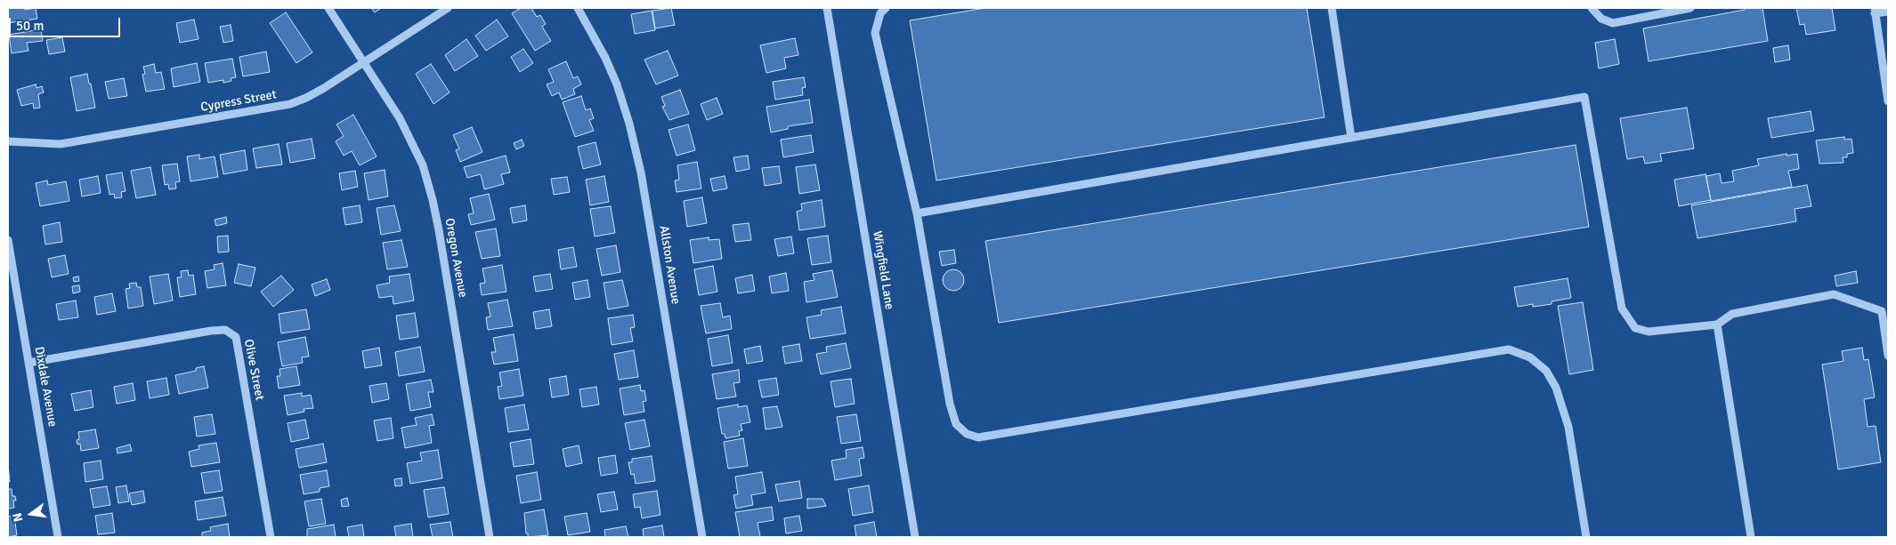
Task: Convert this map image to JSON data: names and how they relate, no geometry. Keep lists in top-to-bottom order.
{
  "streets": {
    "street": [
      "Cypress Street",
      "Oregon Avenue",
      "Allston Avenue",
      "Wingfield Lane",
      "Olive Street",
      "Dixdale Avenue"
    ]
  },
  "crossings": [
    ["Cypress Street", "Oregon Avenue"],
    ["Olive Street", "Dixdale Avenue"]
  ],
  "scale_bar": "50 m",
  "north": "left"
}
